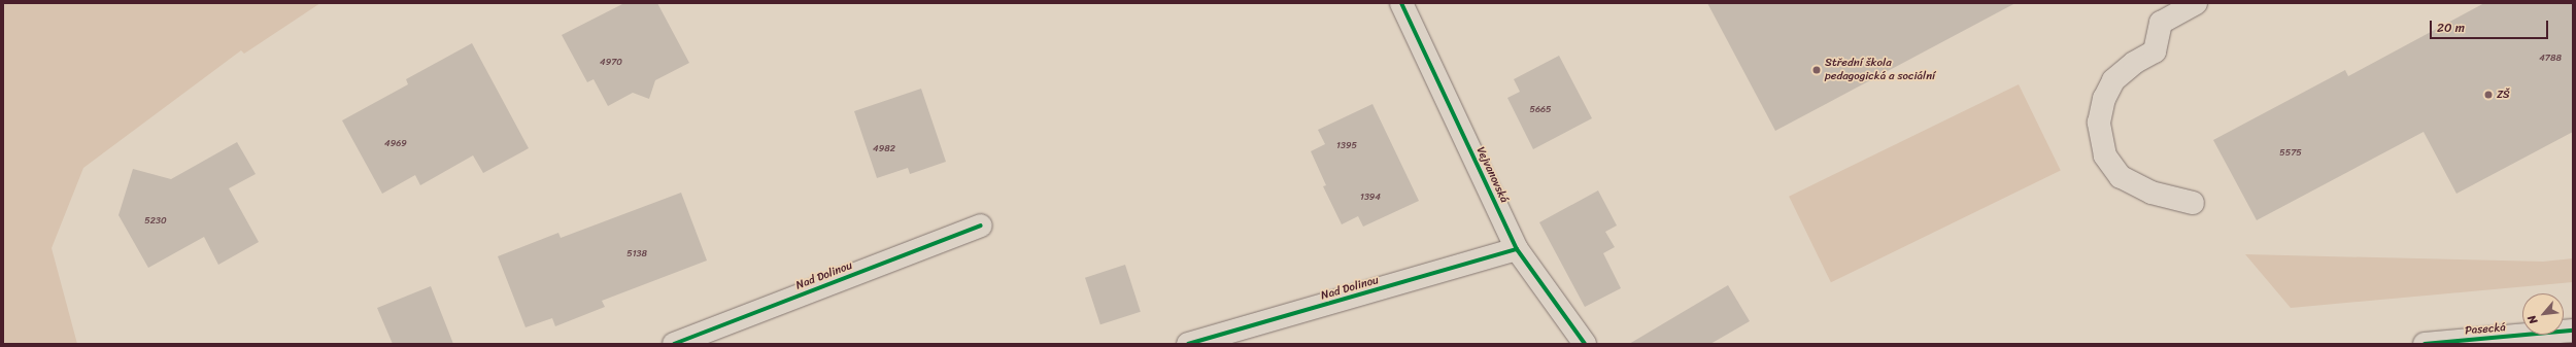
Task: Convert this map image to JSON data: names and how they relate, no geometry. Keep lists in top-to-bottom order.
{
  "streets": {
    "street": ["Vejvanovská", "Nad Dolinou", "Pasecká"]
  },
  "crossings": [
    ["Vejvanovská", "Nad Dolinou"]
  ],
  "places": ["Střední škola pedagogická a sociální", "ZŠ"],
  "house_numbers": [
    "4788",
    "4970",
    "5665",
    "4969",
    "1395",
    "4982",
    "5575",
    "1394",
    "5230",
    "5138"
  ],
  "scale_bar": "20 m",
  "north": "bottom left"
}
